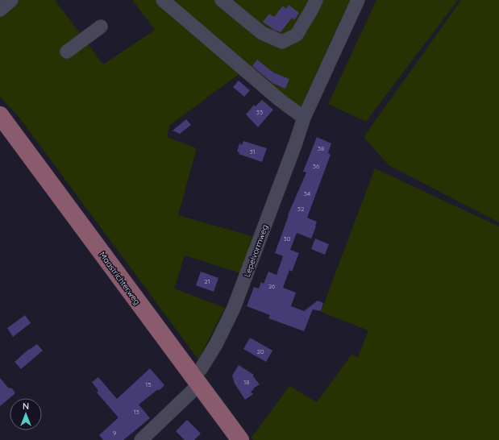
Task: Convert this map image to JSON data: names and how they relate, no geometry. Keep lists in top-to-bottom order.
{
  "streets": {
    "main road": ["Maastrichterweg"],
    "street": ["Lepelvormweg"]
  },
  "crossings": [
    ["Lepelvormweg", "Maastrichterweg"]
  ],
  "house_numbers": [
    "33",
    "38",
    "31",
    "36",
    "34",
    "32",
    "30",
    "21",
    "26",
    "20",
    "18",
    "15",
    "13",
    "9"
  ],
  "north": "top"
}
